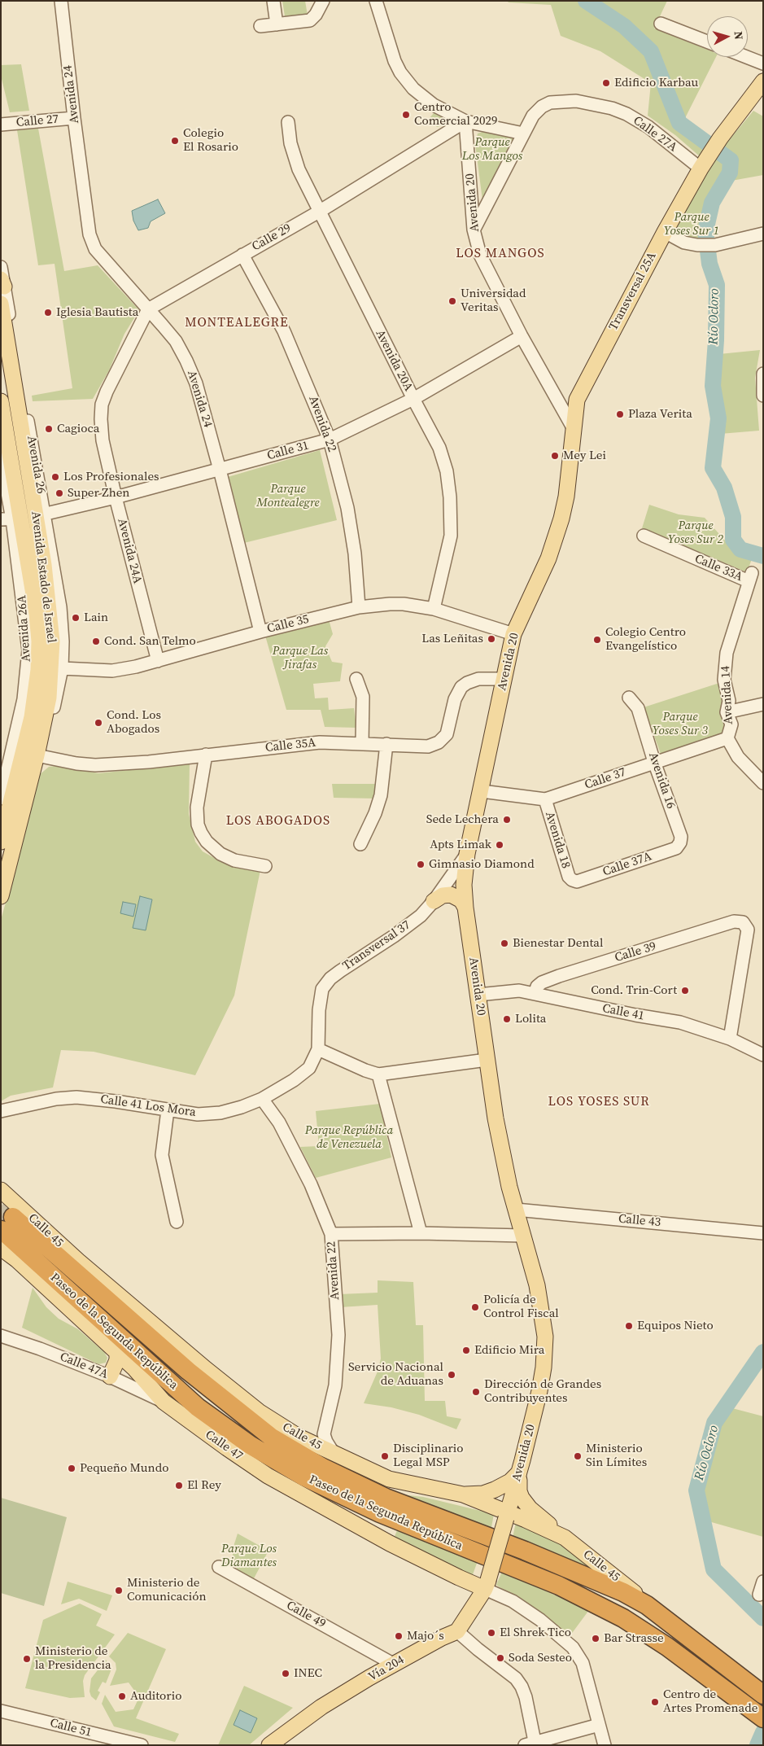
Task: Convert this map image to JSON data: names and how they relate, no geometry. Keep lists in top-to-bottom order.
{
  "streets": {
    "highway": ["Paseo de la Segunda República"],
    "main road": [
      "Avenida 20",
      "Transversal 25A",
      "Avenida Estado de Israel",
      "Calle 45",
      "Calle 47",
      "Vía 204"
    ],
    "street": [
      "Avenida 24",
      "Calle 27",
      "Calle 27A",
      "Calle 29",
      "Avenida 20A",
      "Avenida 22",
      "Calle 31",
      "Avenida 26",
      "Avenida 24A",
      "Calle 33A",
      "Calle 35",
      "Avenida 26A",
      "Avenida 14",
      "Calle 35A",
      "Calle 37",
      "Avenida 16",
      "Avenida 18",
      "Calle 37A",
      "Transversal 37",
      "Calle 39",
      "Calle 41",
      "Calle 41 Los Mora",
      "Calle 43",
      "Calle 47A",
      "Calle 49",
      "Calle 51"
    ]
  },
  "crossings": [
    ["Avenida 24", "Calle 27"],
    ["Avenida 24", "Calle 29"],
    ["Avenida 24", "Calle 31"],
    ["Avenida 24", "Avenida 24A"],
    ["Avenida 24", "Calle 35"],
    ["Calle 27A", "Avenida 20"],
    ["Calle 27A", "Transversal 25A"],
    ["Avenida 20", "Calle 29"],
    ["Avenida 20", "Transversal 25A"],
    ["Avenida 20", "Calle 31"],
    ["Avenida 20", "Calle 35"],
    ["Avenida 20", "Calle 35A"],
    ["Avenida 20", "Calle 37"],
    ["Avenida 20", "Transversal 37"],
    ["Avenida 20", "Calle 41"],
    ["Avenida 20", "Calle 43"],
    ["Avenida 20", "Calle 45"],
    ["Avenida 20", "Calle 47"],
    ["Avenida 20", "Vía 204"],
    ["Calle 29", "Avenida 20A"],
    ["Calle 29", "Avenida 22"],
    ["Calle 29", "Avenida 24A"],
    ["Avenida 20A", "Calle 31"],
    ["Avenida 20A", "Calle 35"],
    ["Avenida 22", "Calle 31"],
    ["Avenida 22", "Calle 35"],
    ["Avenida 22", "Calle 41 Los Mora"],
    ["Avenida 22", "Calle 45"],
    ["Calle 31", "Avenida 26"],
    ["Calle 31", "Avenida 24A"],
    ["Calle 31", "Avenida Estado de Israel"],
    ["Avenida 26", "Avenida Estado de Israel"],
    ["Avenida 26", "Calle 35"],
    ["Avenida 26", "Calle 35A"],
    ["Avenida 24A", "Calle 35"],
    ["Calle 33A", "Avenida 14"],
    ["Avenida Estado de Israel", "Avenida 26A"],
    ["Avenida Estado de Israel", "Calle 35A"],
    ["Avenida 14", "Calle 37"],
    ["Calle 37", "Avenida 16"],
    ["Calle 37", "Avenida 18"],
    ["Avenida 16", "Calle 37A"],
    ["Avenida 18", "Calle 37A"],
    ["Transversal 37", "Calle 41 Los Mora"],
    ["Calle 39", "Calle 41"],
    ["Calle 45", "Paseo de la Segunda República"],
    ["Calle 47A", "Calle 47"],
    ["Calle 47", "Vía 204"],
    ["Calle 49", "Vía 204"]
  ],
  "districts": [
    "LOS MANGOS",
    "MONTEALEGRE",
    "LOS ABOGADOS",
    "LOS YOSES SUR"
  ],
  "water": ["Río Ocloro"],
  "parks": [
    "Parque Los Mangos",
    "Parque Yoses Sur 1",
    "Parque Montealegre",
    "Parque Yoses Sur 2",
    "Parque Las Jirafas",
    "Parque Yoses Sur 3",
    "Parque República de Venezuela",
    "Parque Los Diamantes"
  ],
  "places": [
    "Edificio Karbau",
    "Centro Comercial 2029",
    "Colegio El Rosario",
    "Universidad Veritas",
    "Iglesia Bautista",
    "Plaza Verita",
    "Cagioca",
    "Mey Lei",
    "Los Profesionales",
    "Super Zhen",
    "Lain",
    "Las Leñitas",
    "Colegio Centro Evangelístico",
    "Cond. San Telmo",
    "Cond. Los Abogados",
    "Sede Lechera",
    "Apts Limak",
    "Gimnasio Diamond",
    "Bienestar Dental",
    "Cond. Trin-Cort",
    "Lolita",
    "Policía de Control Fiscal",
    "Equipos Nieto",
    "Edificio Mira",
    "Servicio Nacional de Aduanas",
    "Dirección de Grandes Contribuyentes",
    "Disciplinario Legal MSP",
    "Ministerio Sin Límites",
    "Pequeño Mundo",
    "El Rey",
    "Ministerio de Comunicación",
    "El Shrek Tico",
    "Majo´s",
    "Bar Strasse",
    "Soda Sesteo",
    "Ministerio de la Presidencia",
    "INEC",
    "Auditorio",
    "Centro de Artes Promenade"
  ],
  "north": "right"
}
